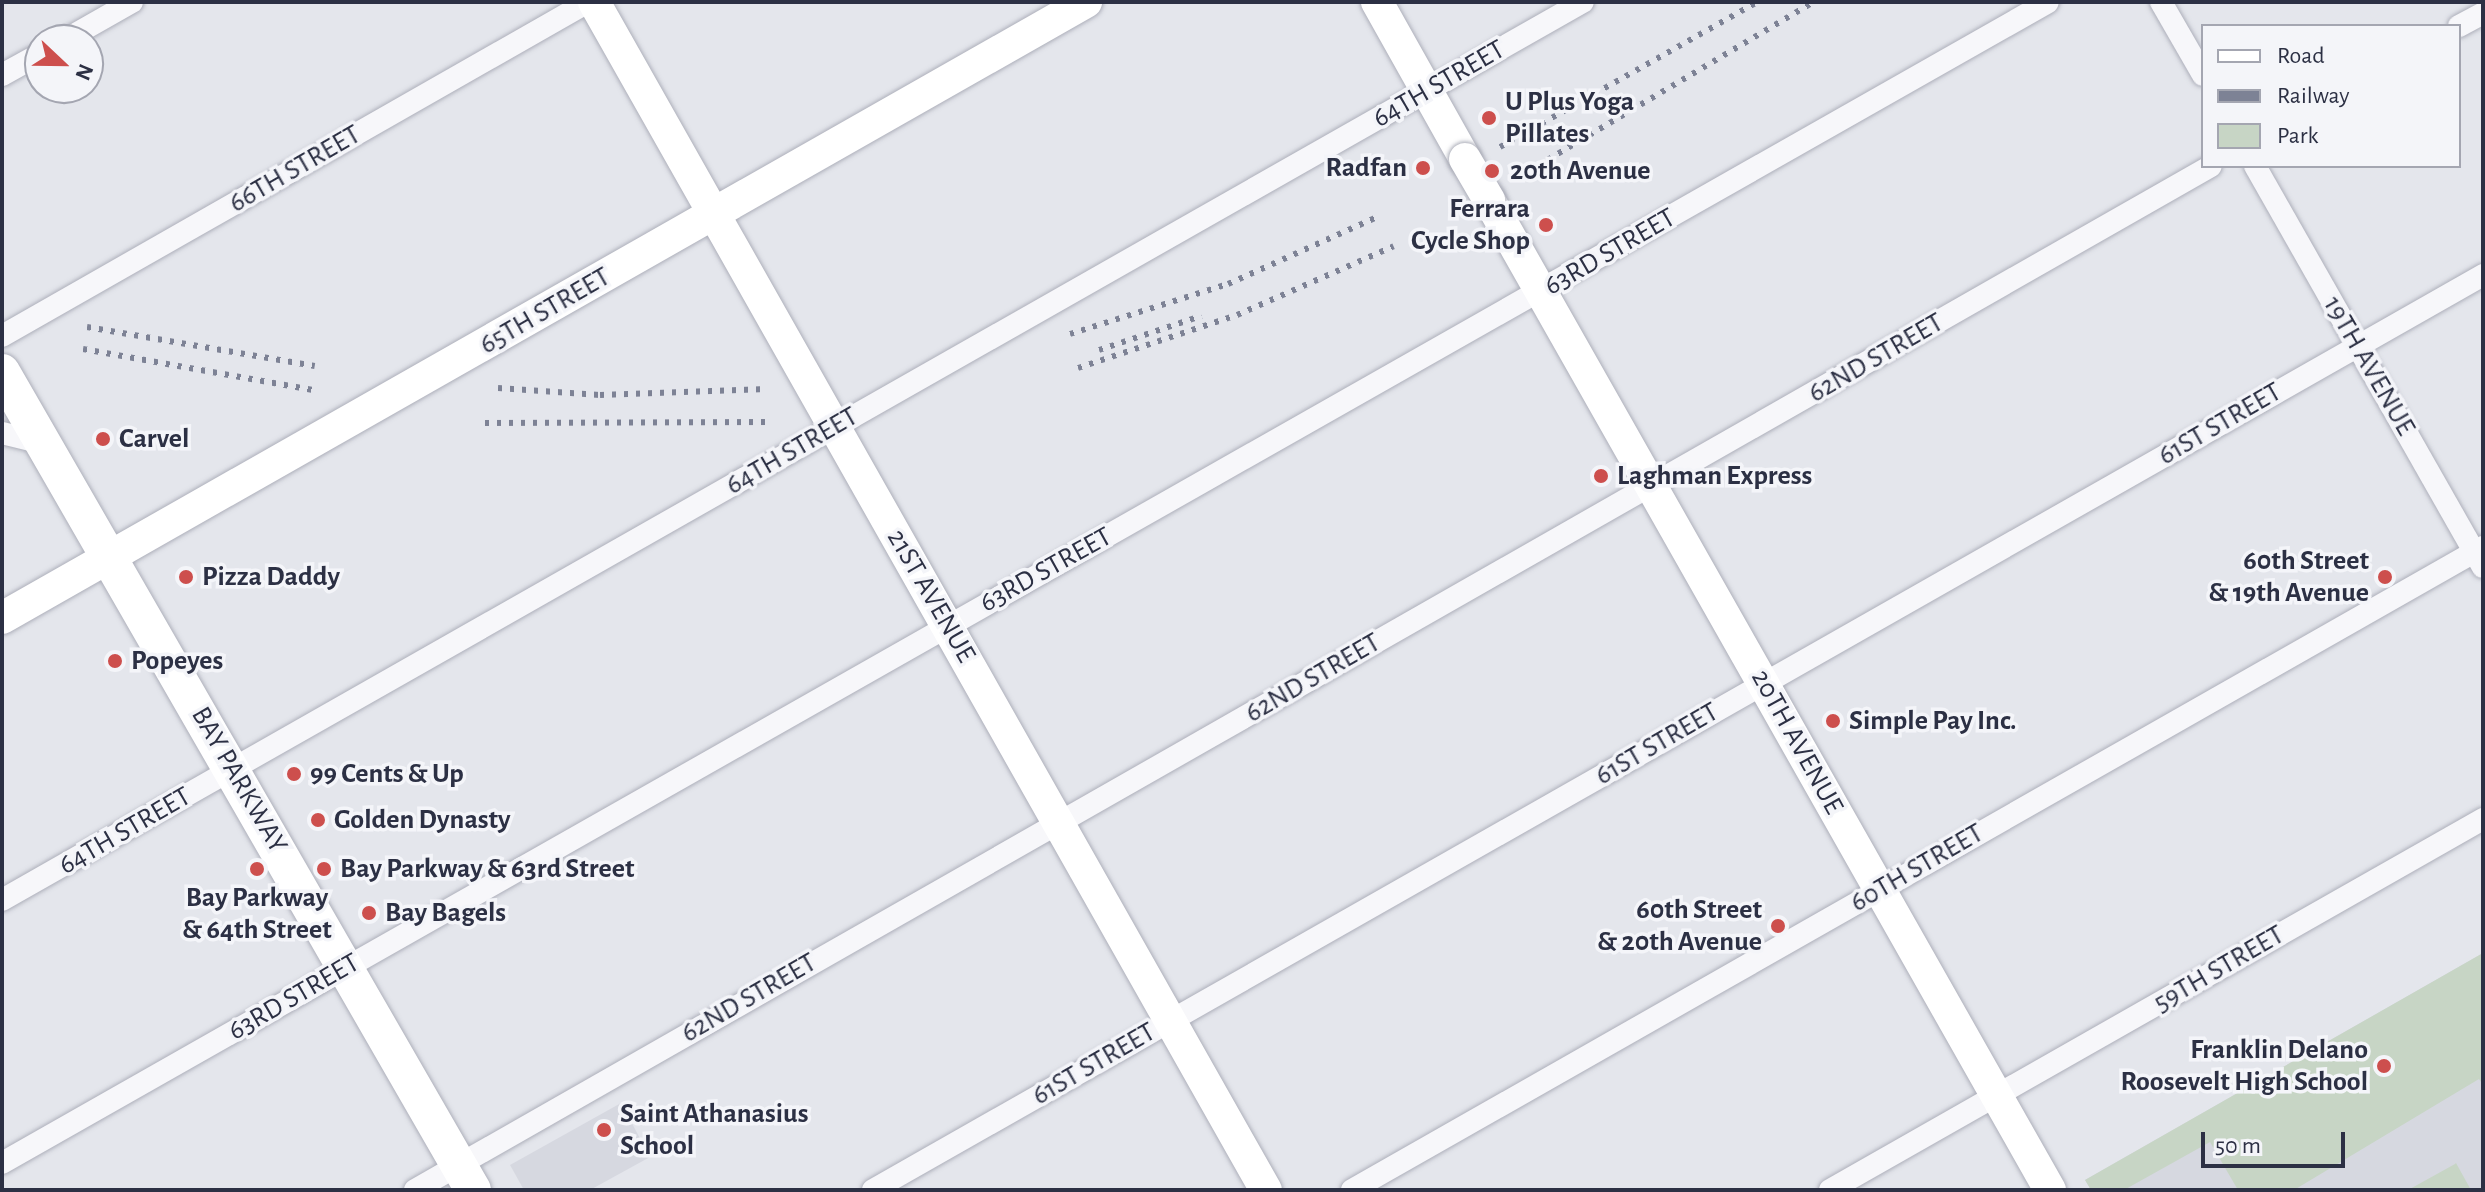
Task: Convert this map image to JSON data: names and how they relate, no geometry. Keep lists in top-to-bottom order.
{
  "streets": {
    "main road": ["BAY PARKWAY"],
    "street": [
      "64TH STREET",
      "66TH STREET",
      "63RD STREET",
      "65TH STREET",
      "62ND STREET",
      "19TH AVENUE",
      "61ST STREET",
      "21ST AVENUE",
      "20TH AVENUE",
      "60TH STREET",
      "59TH STREET"
    ]
  },
  "crossings": [
    ["64TH STREET", "21ST AVENUE"],
    ["64TH STREET", "20TH AVENUE"],
    ["64TH STREET", "BAY PARKWAY"],
    ["63RD STREET", "21ST AVENUE"],
    ["63RD STREET", "20TH AVENUE"],
    ["63RD STREET", "BAY PARKWAY"],
    ["65TH STREET", "21ST AVENUE"],
    ["65TH STREET", "BAY PARKWAY"],
    ["62ND STREET", "21ST AVENUE"],
    ["62ND STREET", "20TH AVENUE"],
    ["62ND STREET", "BAY PARKWAY"],
    ["19TH AVENUE", "61ST STREET"],
    ["19TH AVENUE", "60TH STREET"],
    ["61ST STREET", "21ST AVENUE"],
    ["61ST STREET", "20TH AVENUE"],
    ["20TH AVENUE", "60TH STREET"],
    ["20TH AVENUE", "59TH STREET"]
  ],
  "places": [
    "U Plus Yoga Pillates",
    "Radfan",
    "20th Avenue",
    "Ferrara Cycle Shop",
    "Carvel",
    "Laghman Express",
    "Pizza Daddy",
    "60th Street & 19th Avenue",
    "Popeyes",
    "Simple Pay Inc.",
    "99 Cents & Up",
    "Golden Dynasty",
    "Bay Parkway & 64th Street",
    "Bay Parkway & 63rd Street",
    "Bay Bagels",
    "60th Street & 20th Avenue",
    "Franklin Delano Roosevelt High School",
    "Saint Athanasius School"
  ],
  "legend": ["Road", "Railway", "Park"],
  "scale_bar": "50 m",
  "north": "right"
}
